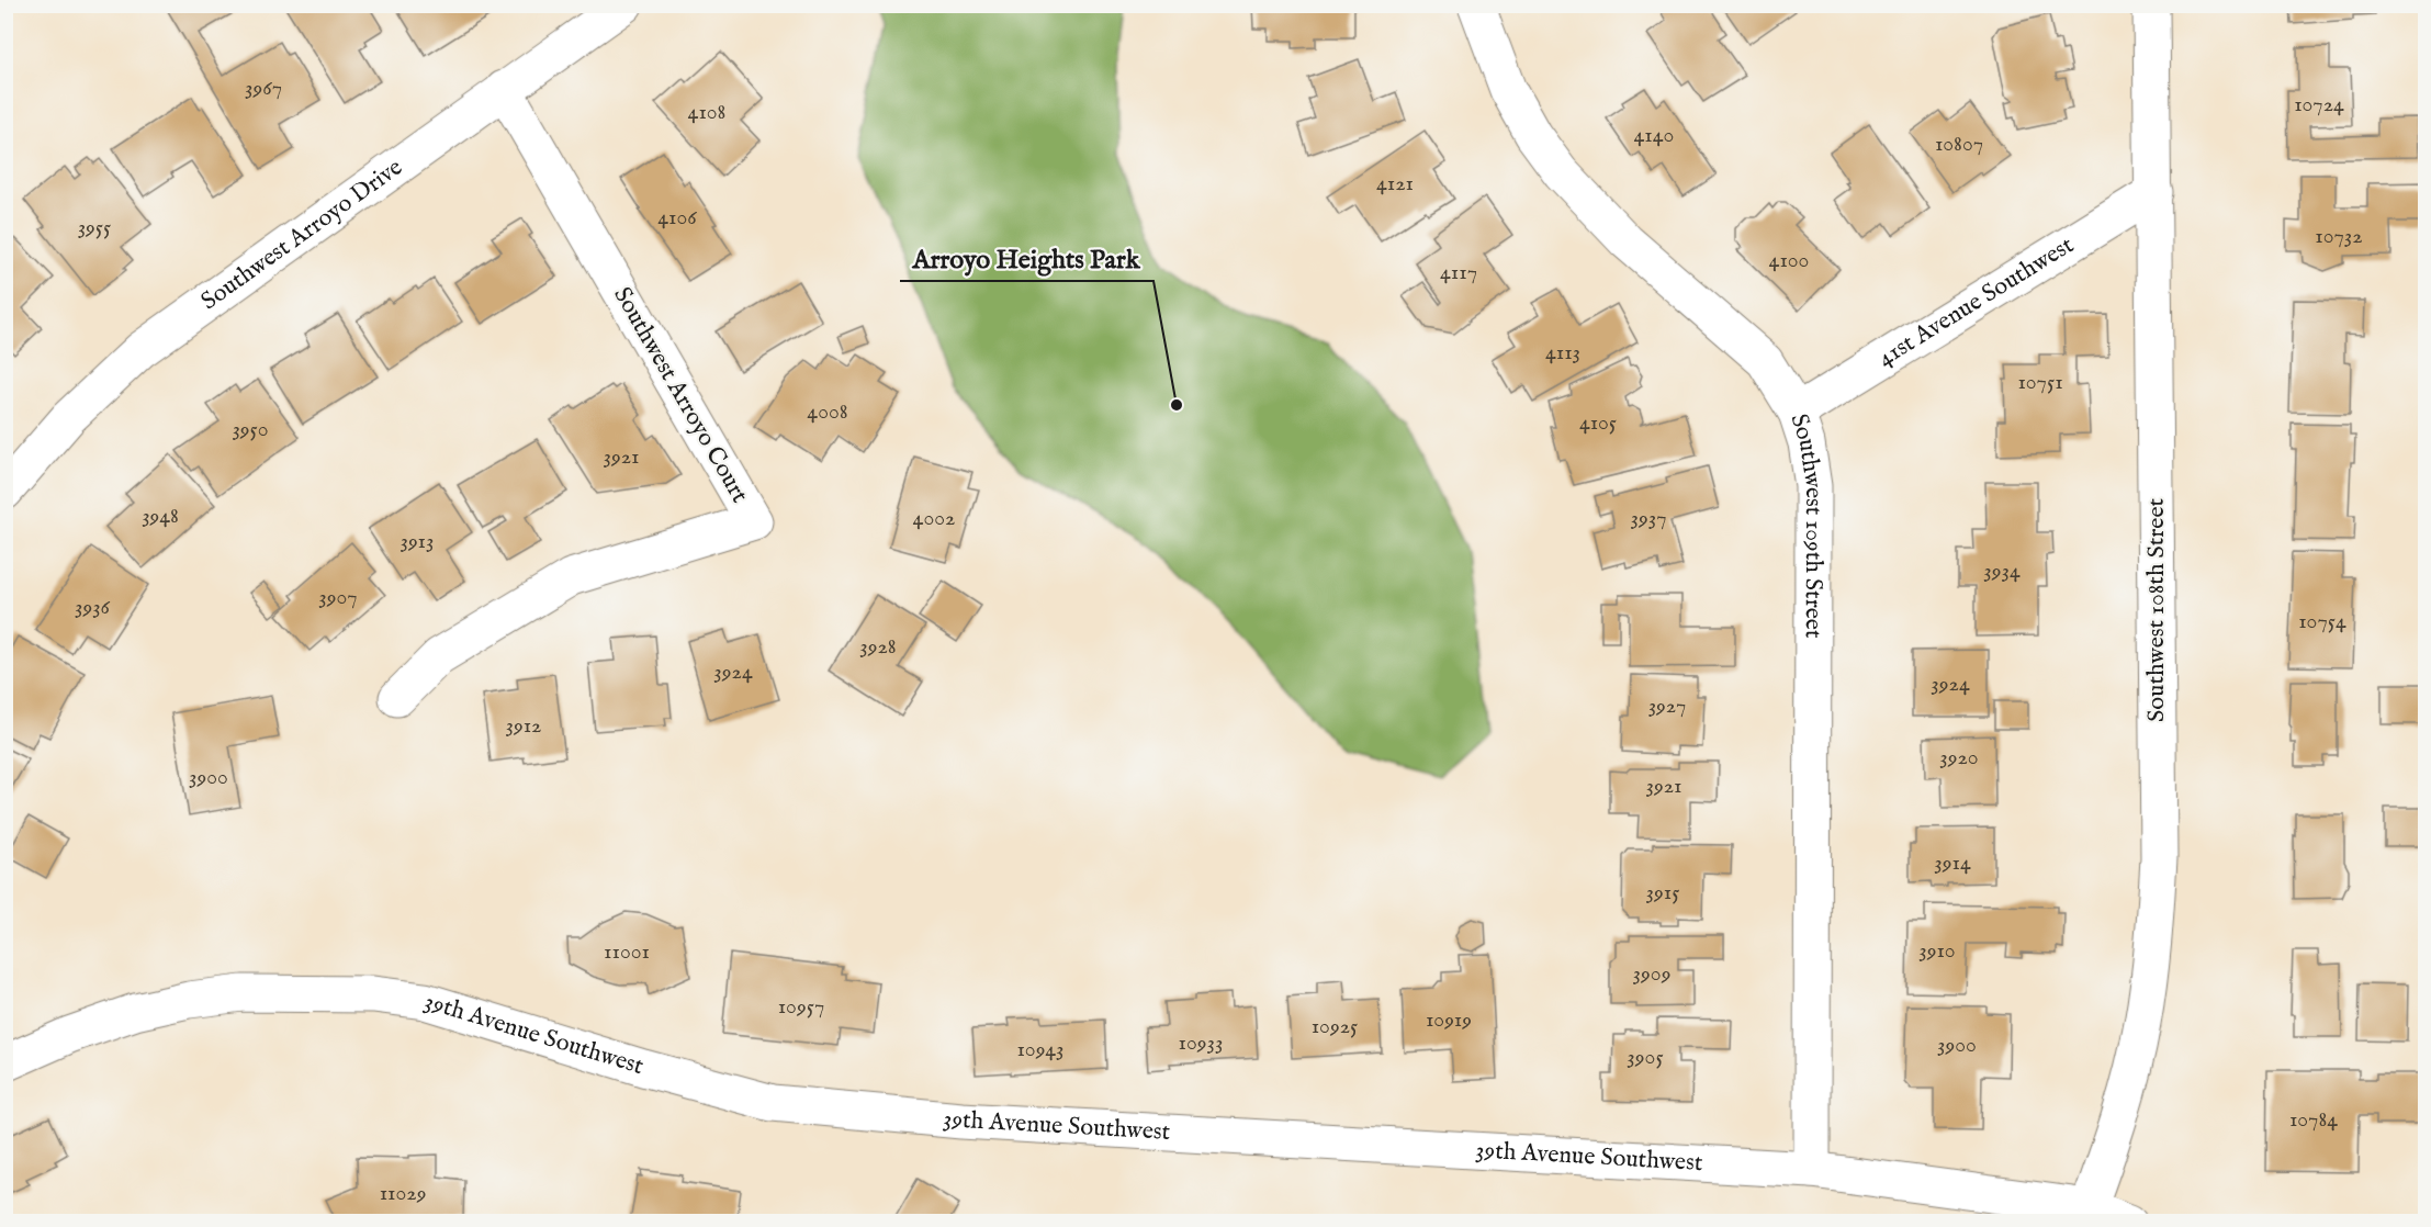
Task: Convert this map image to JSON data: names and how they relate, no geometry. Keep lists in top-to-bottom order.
{
  "streets": {
    "street": [
      "Southwest Arroyo Drive",
      "41st Avenue Southwest",
      "Southwest Arroyo Court",
      "Southwest 109th Street",
      "Southwest 108th Street",
      "39th Avenue Southwest"
    ]
  },
  "crossings": [
    ["Southwest Arroyo Drive", "Southwest Arroyo Court"],
    ["41st Avenue Southwest", "Southwest 109th Street"],
    ["41st Avenue Southwest", "Southwest 108th Street"],
    ["Southwest 109th Street", "39th Avenue Southwest"],
    ["Southwest 108th Street", "39th Avenue Southwest"]
  ],
  "places": ["Arroyo Heights Park"],
  "house_numbers": [
    "3967",
    "10724",
    "4108",
    "4140",
    "10807",
    "4121",
    "4106",
    "3955",
    "10732",
    "4100",
    "4117",
    "4113",
    "10751",
    "4008",
    "4105",
    "3950",
    "3921",
    "3948",
    "4002",
    "3937",
    "3913",
    "3934",
    "3907",
    "3936",
    "10754",
    "3928",
    "3924",
    "3924",
    "3927",
    "3912",
    "3920",
    "3900",
    "3921",
    "3914",
    "3915",
    "3910",
    "11001",
    "3909",
    "10957",
    "10919",
    "10925",
    "10933",
    "3900",
    "10943",
    "3905",
    "10784",
    "11029"
  ]
}
